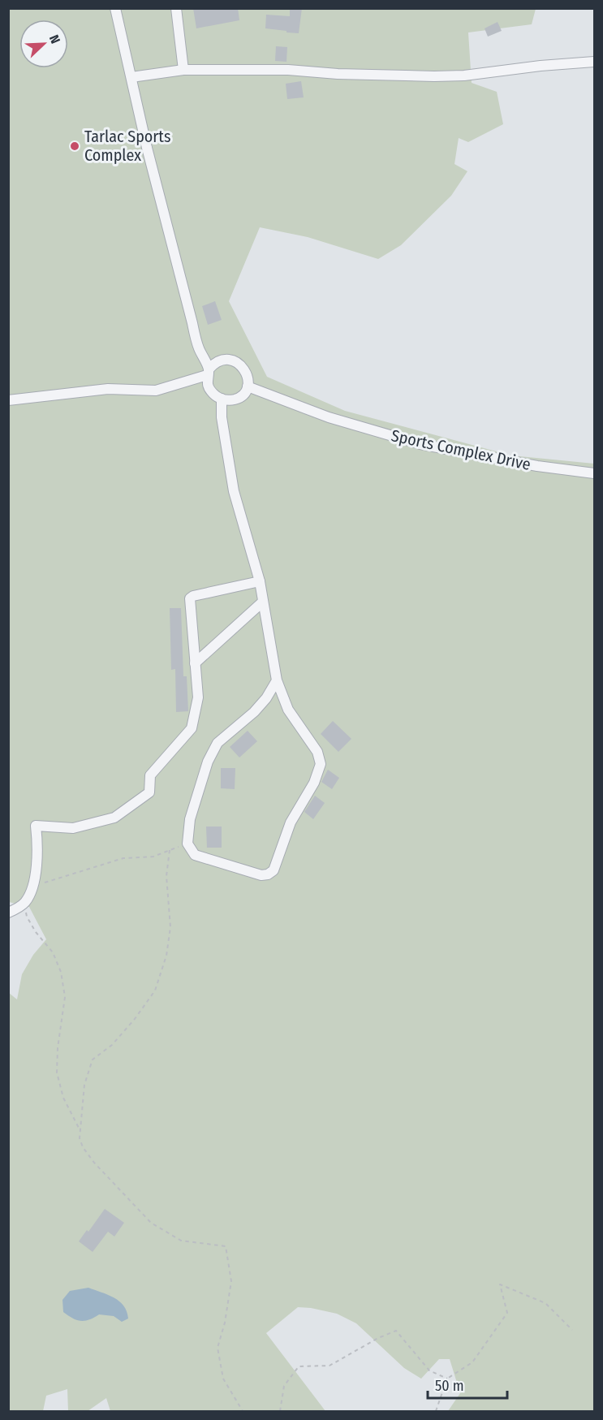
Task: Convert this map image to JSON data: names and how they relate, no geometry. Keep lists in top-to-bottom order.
{
  "streets": {
    "street": ["Sports Complex Drive"]
  },
  "places": ["Tarlac Sports Complex"],
  "scale_bar": "50 m",
  "north": "top right"
}
